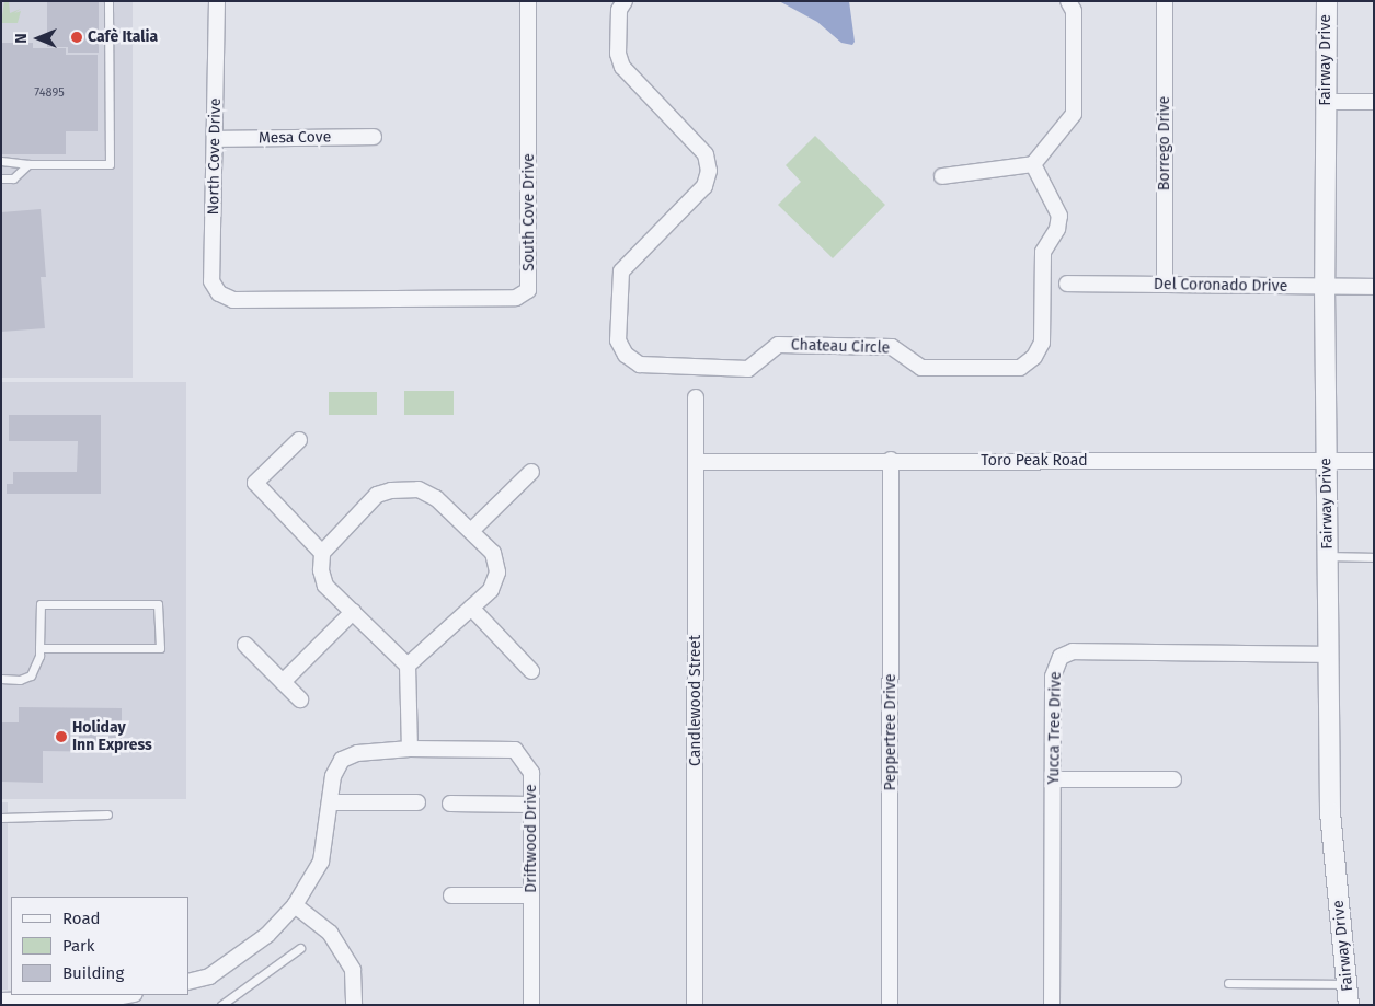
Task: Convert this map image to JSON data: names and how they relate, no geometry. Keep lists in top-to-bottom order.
{
  "streets": {
    "street": [
      "Fairway Drive",
      "Mesa Cove",
      "Borrego Drive",
      "North Cove Drive",
      "South Cove Drive",
      "Del Coronado Drive",
      "Chateau Circle",
      "Toro Peak Road",
      "Candlewood Street",
      "Yucca Tree Drive",
      "Peppertree Drive",
      "Driftwood Drive"
    ]
  },
  "crossings": [
    ["Fairway Drive", "Del Coronado Drive"],
    ["Fairway Drive", "Toro Peak Road"],
    ["Fairway Drive", "Yucca Tree Drive"],
    ["Mesa Cove", "North Cove Drive"],
    ["Borrego Drive", "Del Coronado Drive"],
    ["North Cove Drive", "South Cove Drive"],
    ["Toro Peak Road", "Candlewood Street"],
    ["Toro Peak Road", "Peppertree Drive"]
  ],
  "places": ["Cafè Italia", "Holiday Inn Express"],
  "house_numbers": ["74895"],
  "legend": ["Road", "Park", "Building"],
  "north": "left"
}
